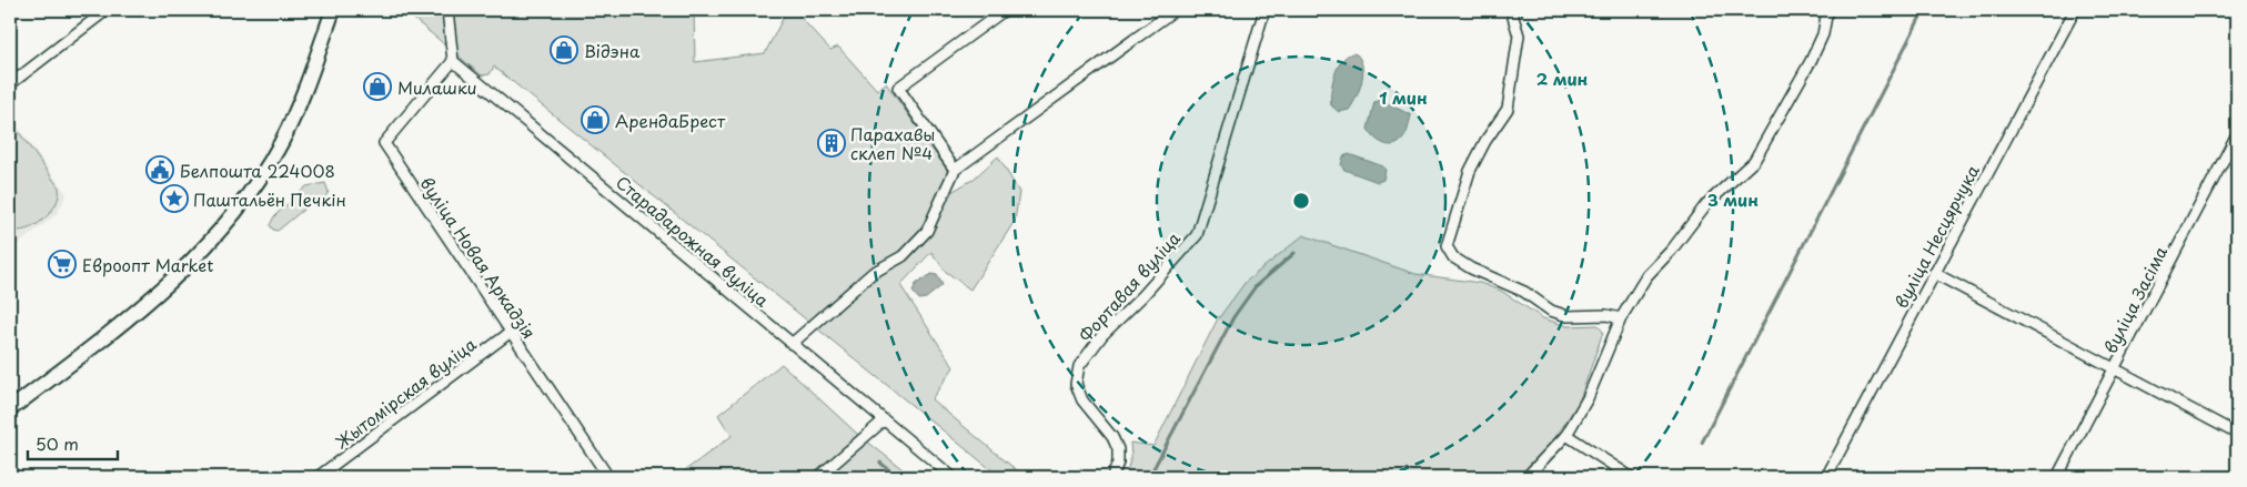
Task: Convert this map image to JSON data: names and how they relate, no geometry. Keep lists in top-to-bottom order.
{
  "streets": {
    "street": [
      "вуліца Несцярчука",
      "Старадарожная вуліца",
      "вуліца Новая Аркадзія",
      "Фортавая вуліца",
      "вуліца Засіма",
      "Жытомірская вуліца"
    ]
  },
  "crossings": [
    ["Старадарожная вуліца", "вуліца Новая Аркадзія"],
    ["вуліца Новая Аркадзія", "Жытомірская вуліца"]
  ],
  "places": {
    "shop": ["Відэна", "Милашки", "АрендаБрест"],
    "building": ["Парахавы склеп №4"],
    "public building": ["Белпошта 224008"],
    "place": ["Паштальён Печкін"],
    "supermarket": ["Евроопт Market"]
  },
  "scale_bar": "50 m",
  "rings": ["2 мин", "1 мин", "3 мин"]
}
